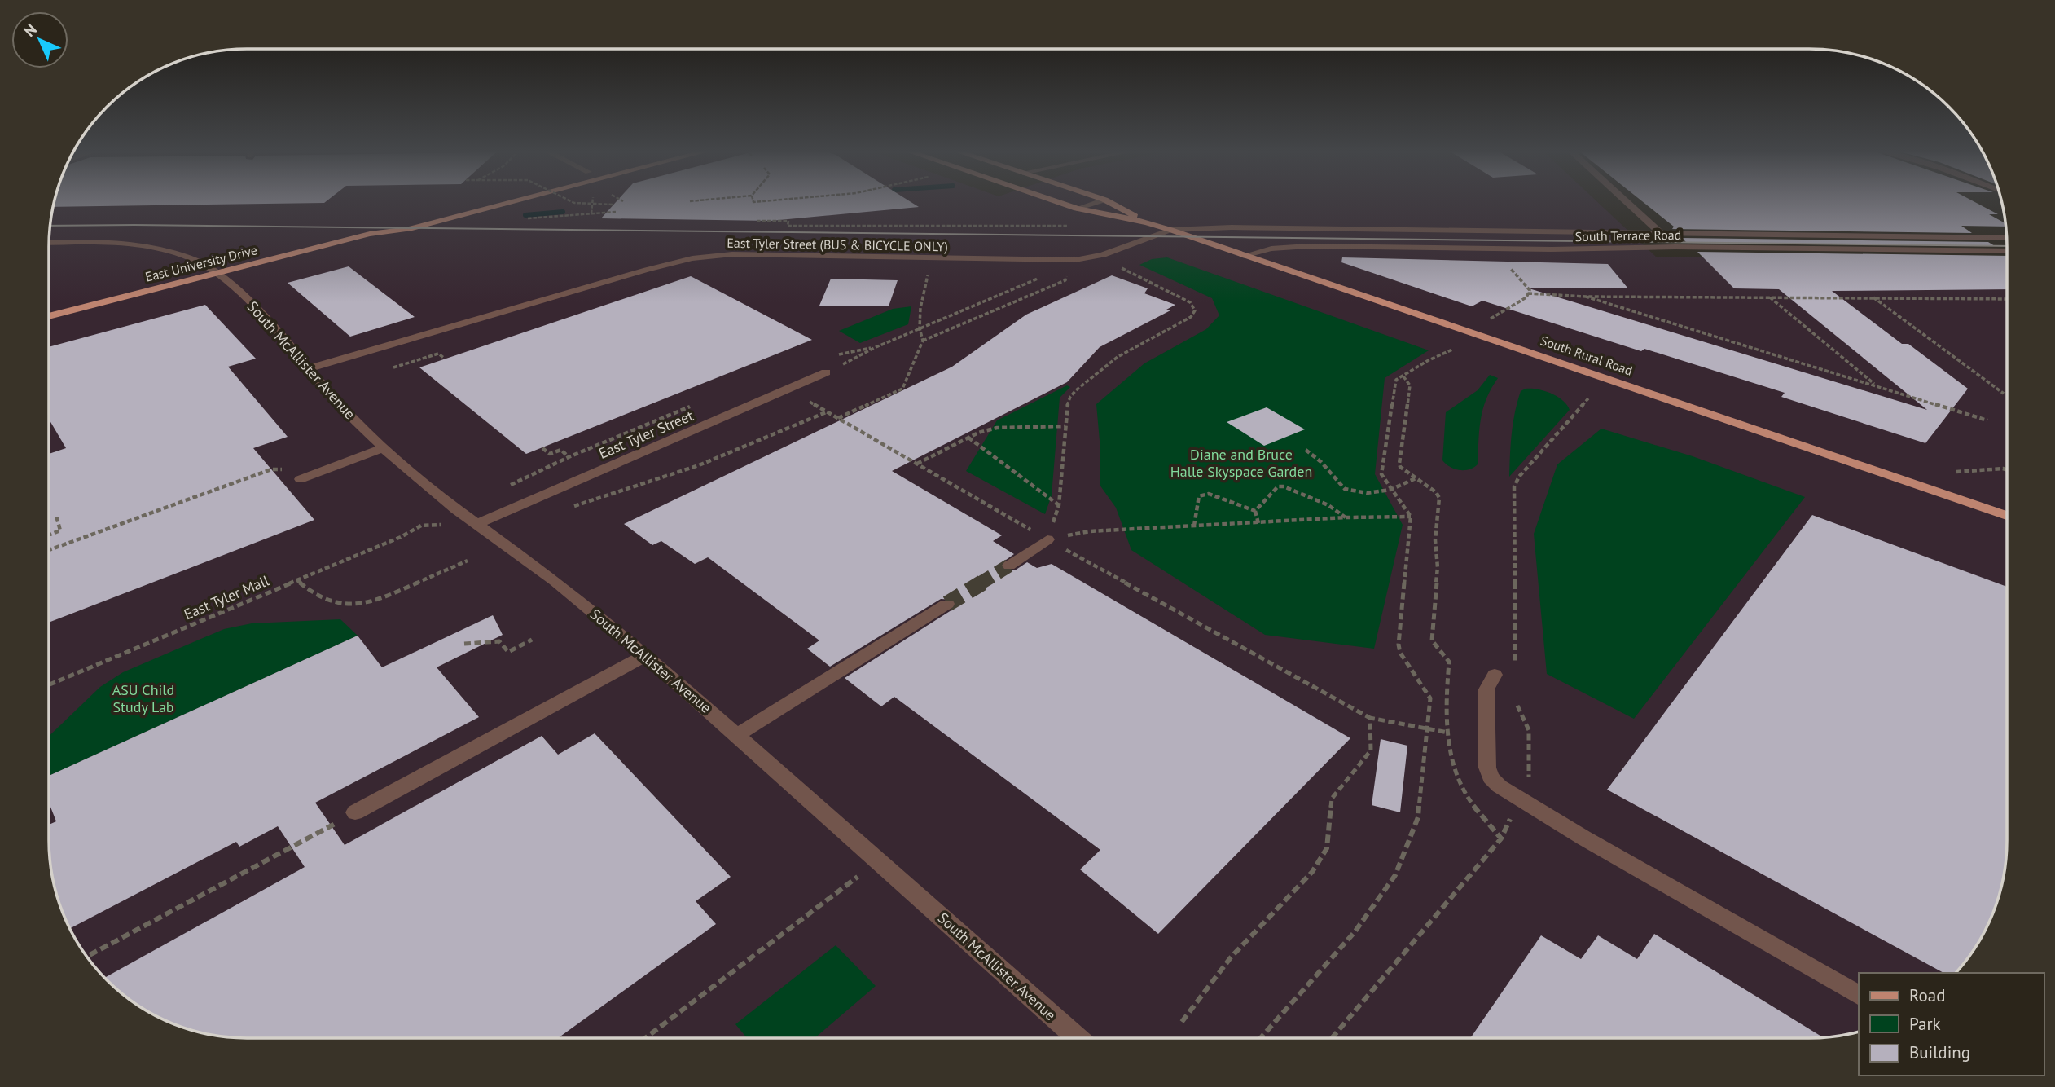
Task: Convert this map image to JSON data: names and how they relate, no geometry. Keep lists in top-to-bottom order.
{
  "streets": {
    "main road": ["East University Drive", "South Rural Road"],
    "street": [
      "South Terrace Road",
      "East Tyler Street (BUS & BICYCLE ONLY)",
      "South McAllister Avenue",
      "East Tyler Street"
    ],
    "path": ["East Tyler Mall"]
  },
  "crossings": [
    ["South Terrace Road", "East Tyler Street (BUS & BICYCLE ONLY)"],
    ["South Terrace Road", "South Rural Road"],
    ["East Tyler Street (BUS & BICYCLE ONLY)", "South Rural Road"],
    ["East Tyler Street (BUS & BICYCLE ONLY)", "South McAllister Avenue"],
    ["East University Drive", "South McAllister Avenue"],
    ["South McAllister Avenue", "East Tyler Street"]
  ],
  "parks": ["Diane and Bruce Halle Skyspace Garden", "ASU Child Study Lab"],
  "legend": ["Road", "Park", "Building"],
  "north": "top left"
}
